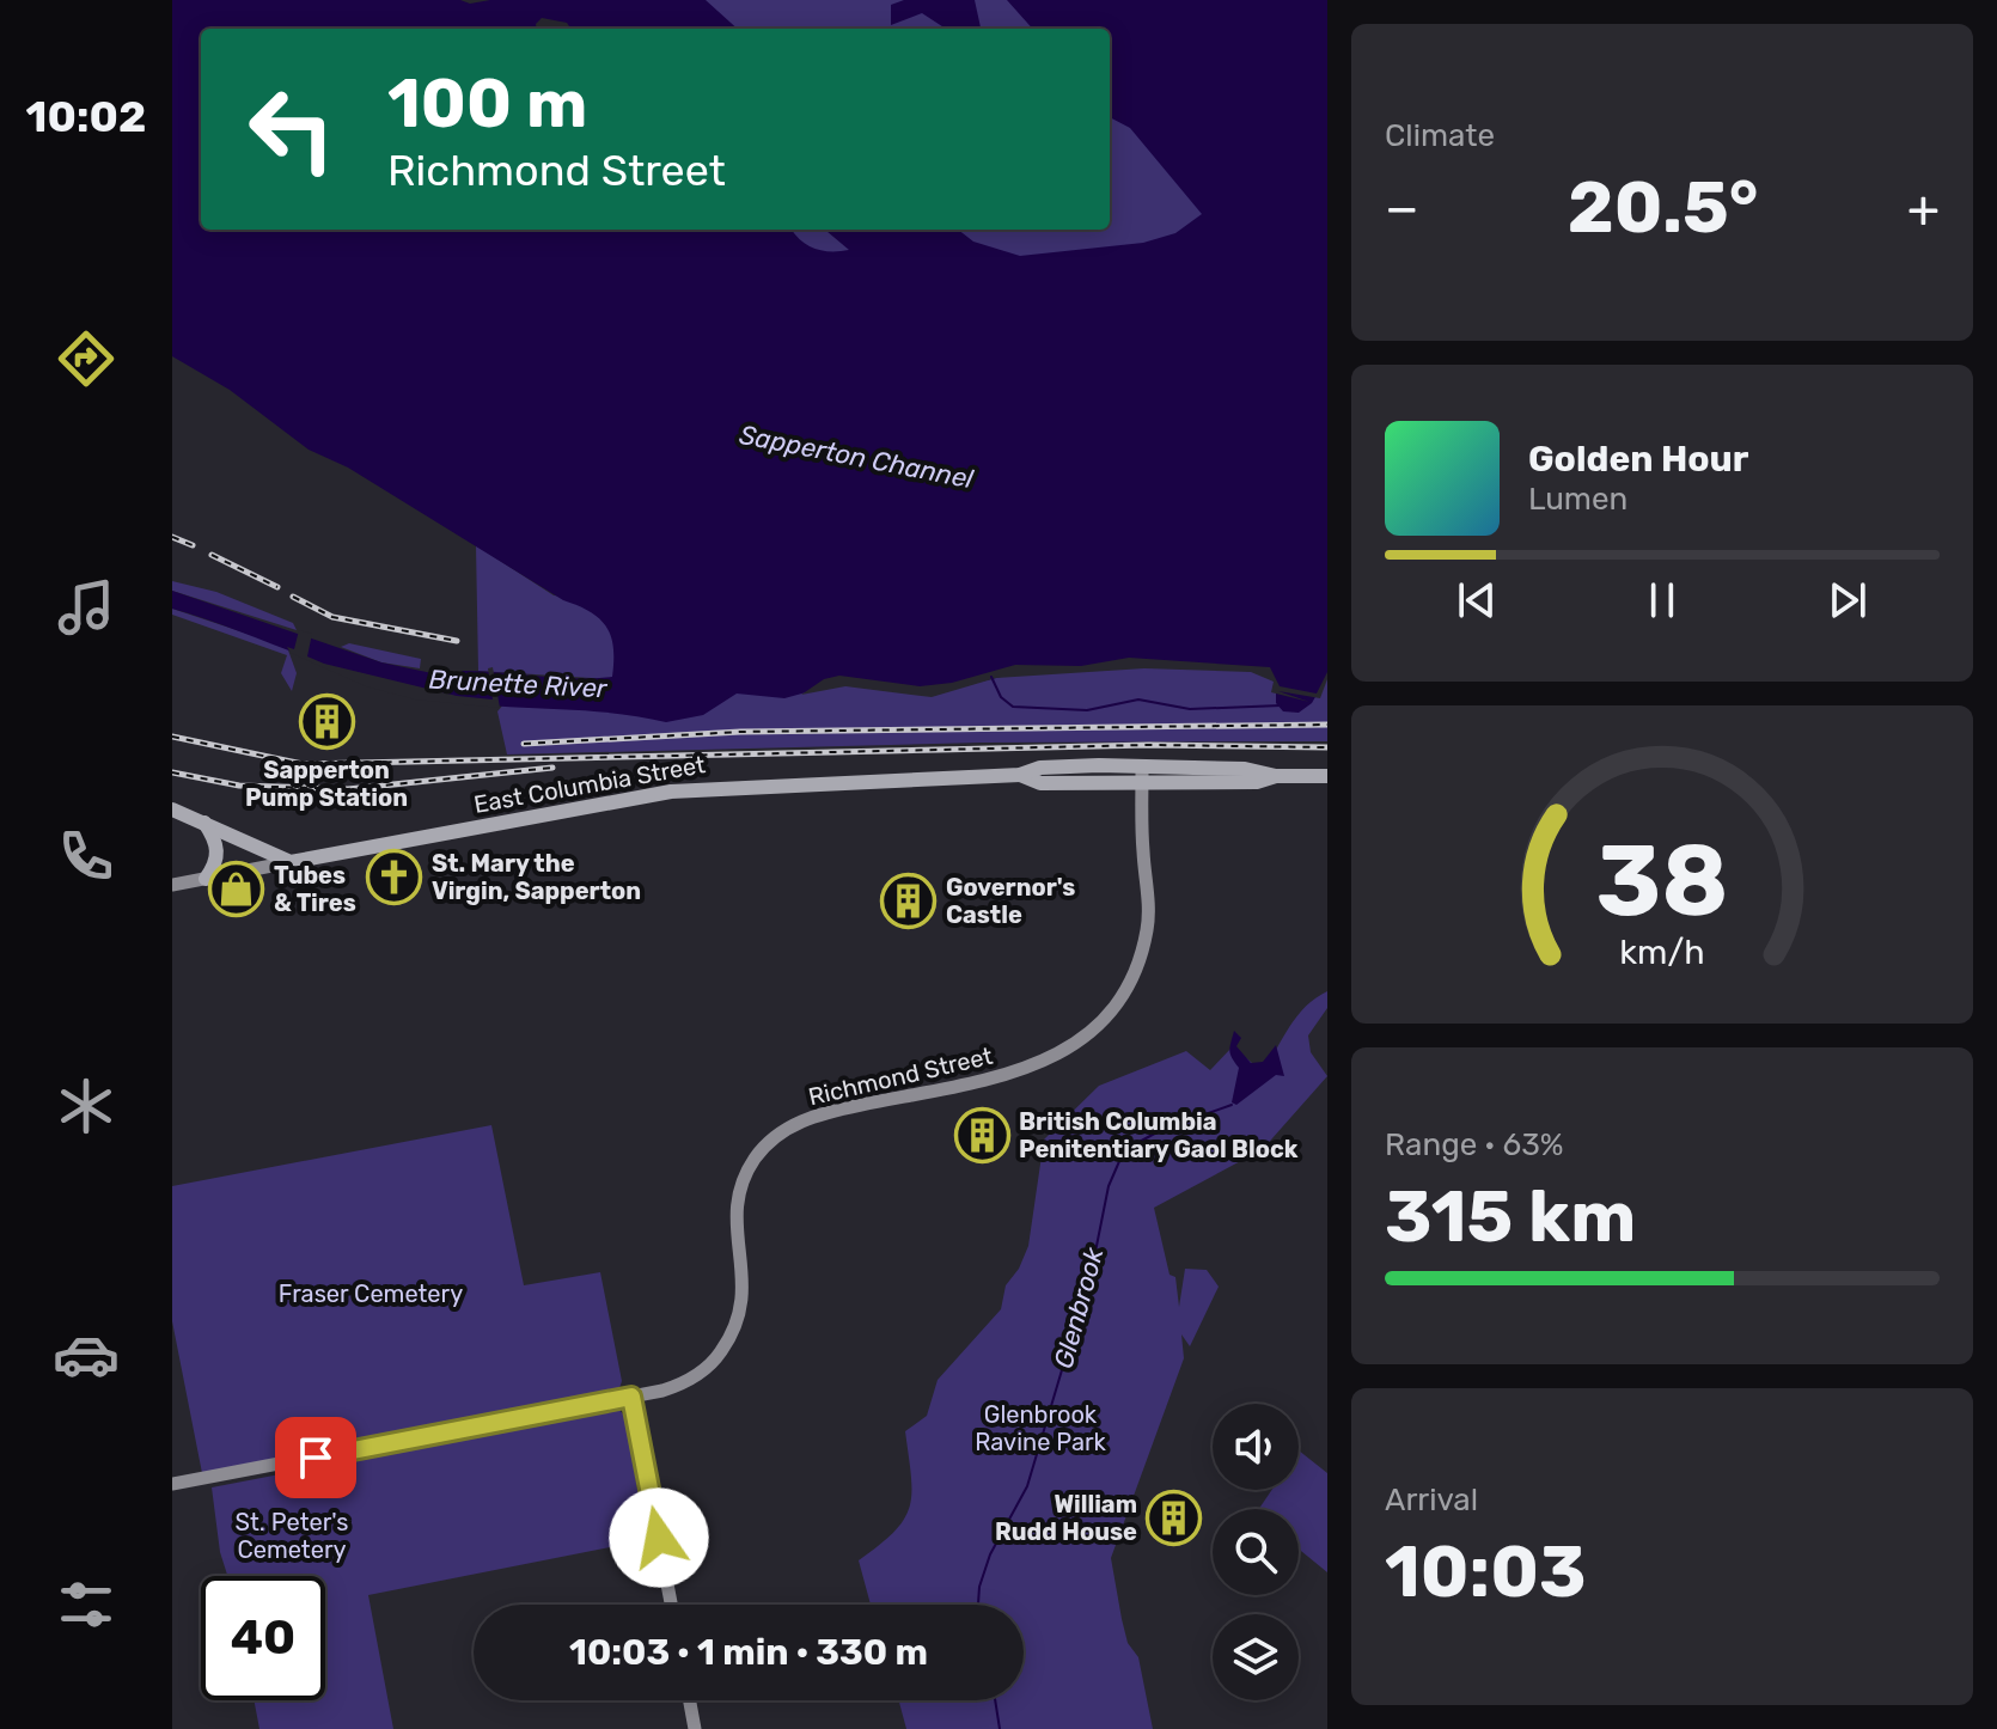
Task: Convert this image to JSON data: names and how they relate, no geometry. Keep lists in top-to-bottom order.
{
  "streets": {
    "main road": ["East Columbia Street"],
    "street": ["Richmond Street"]
  },
  "crossings": [
    ["East Columbia Street", "Richmond Street"]
  ],
  "water": ["Sapperton Channel", "Brunette River", "Glenbrook"],
  "parks": ["Fraser Cemetery", "Glenbrook Ravine Park", "St. Peter's Cemetery"],
  "places": {
    "building": [
      "Sapperton Pump Station",
      "Governor's Castle",
      "British Columbia Penitentiary Gaol Block",
      "William Rudd House"
    ],
    "church": ["St. Mary the Virgin, Sapperton"],
    "shop": ["Tubes & Tires"]
  },
  "page": {
    "tabs": "10:02",
    "tile": [
      "Climate",
      ["Range · 63%", "315 km"],
      ["Arrival", "10:03"]
    ],
    "turn": ["100 m", "Richmond Street"],
    "heat": ["−", "20.5°", "+"],
    "song": ["Golden Hour", "Lumen"],
    "limit": "40",
    "trip": "10:03 · 1 min · 330 m",
    "gauge": ["38", "km/h"]
  }
}
